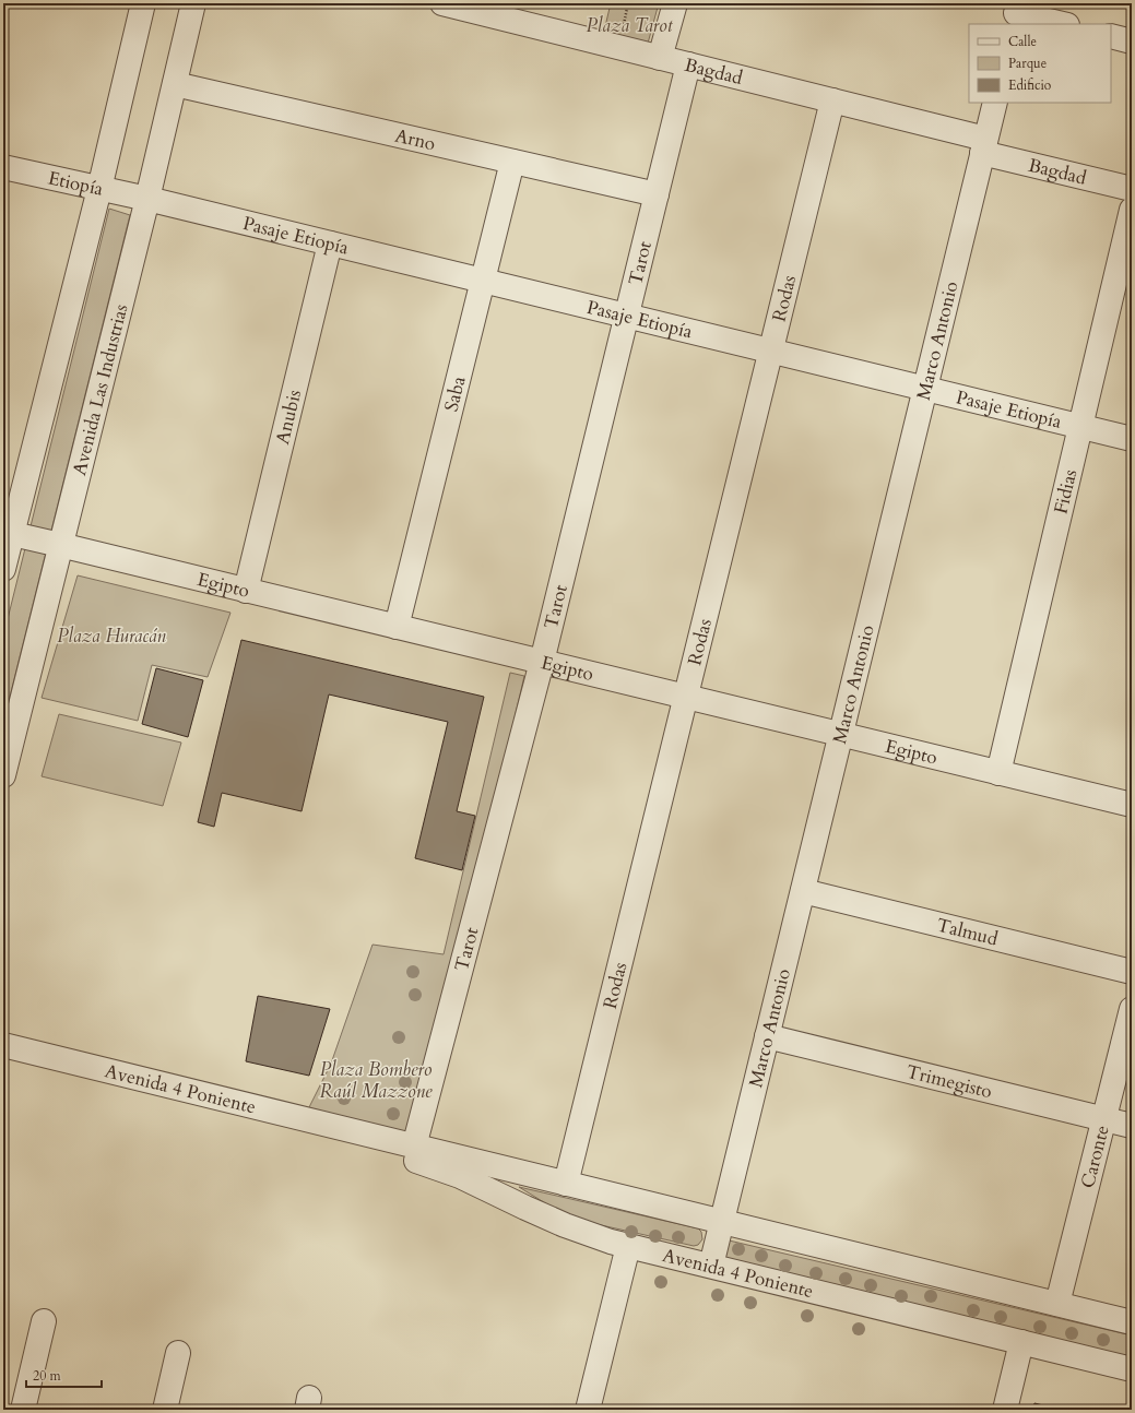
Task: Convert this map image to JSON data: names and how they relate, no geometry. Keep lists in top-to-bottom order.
{
  "streets": {
    "street": [
      "Bagdad",
      "Arno",
      "Etiopía",
      "Pasaje Etiopía",
      "Tarot",
      "Rodas",
      "Marco Antonio",
      "Avenida Las Industrias",
      "Saba",
      "Anubis",
      "Fidias",
      "Egipto",
      "Talmud",
      "Trimegisto",
      "Avenida 4 Poniente",
      "Caronte"
    ]
  },
  "crossings": [
    ["Bagdad", "Tarot"],
    ["Bagdad", "Rodas"],
    ["Bagdad", "Marco Antonio"],
    ["Arno", "Tarot"],
    ["Arno", "Avenida Las Industrias"],
    ["Arno", "Saba"],
    ["Etiopía", "Pasaje Etiopía"],
    ["Etiopía", "Avenida Las Industrias"],
    ["Pasaje Etiopía", "Tarot"],
    ["Pasaje Etiopía", "Rodas"],
    ["Pasaje Etiopía", "Marco Antonio"],
    ["Pasaje Etiopía", "Avenida Las Industrias"],
    ["Pasaje Etiopía", "Saba"],
    ["Pasaje Etiopía", "Anubis"],
    ["Pasaje Etiopía", "Fidias"],
    ["Tarot", "Egipto"],
    ["Tarot", "Avenida 4 Poniente"],
    ["Rodas", "Egipto"],
    ["Rodas", "Avenida 4 Poniente"],
    ["Marco Antonio", "Egipto"],
    ["Marco Antonio", "Talmud"],
    ["Marco Antonio", "Trimegisto"],
    ["Marco Antonio", "Avenida 4 Poniente"],
    ["Avenida Las Industrias", "Egipto"],
    ["Saba", "Egipto"],
    ["Anubis", "Egipto"],
    ["Fidias", "Egipto"],
    ["Trimegisto", "Caronte"],
    ["Avenida 4 Poniente", "Caronte"]
  ],
  "parks": ["Plaza Tarot", "Plaza Huracán", "Plaza Bombero Raúl Mazzone"],
  "legend": ["Calle", "Parque", "Edificio"],
  "scale_bar": "20 m"
}
